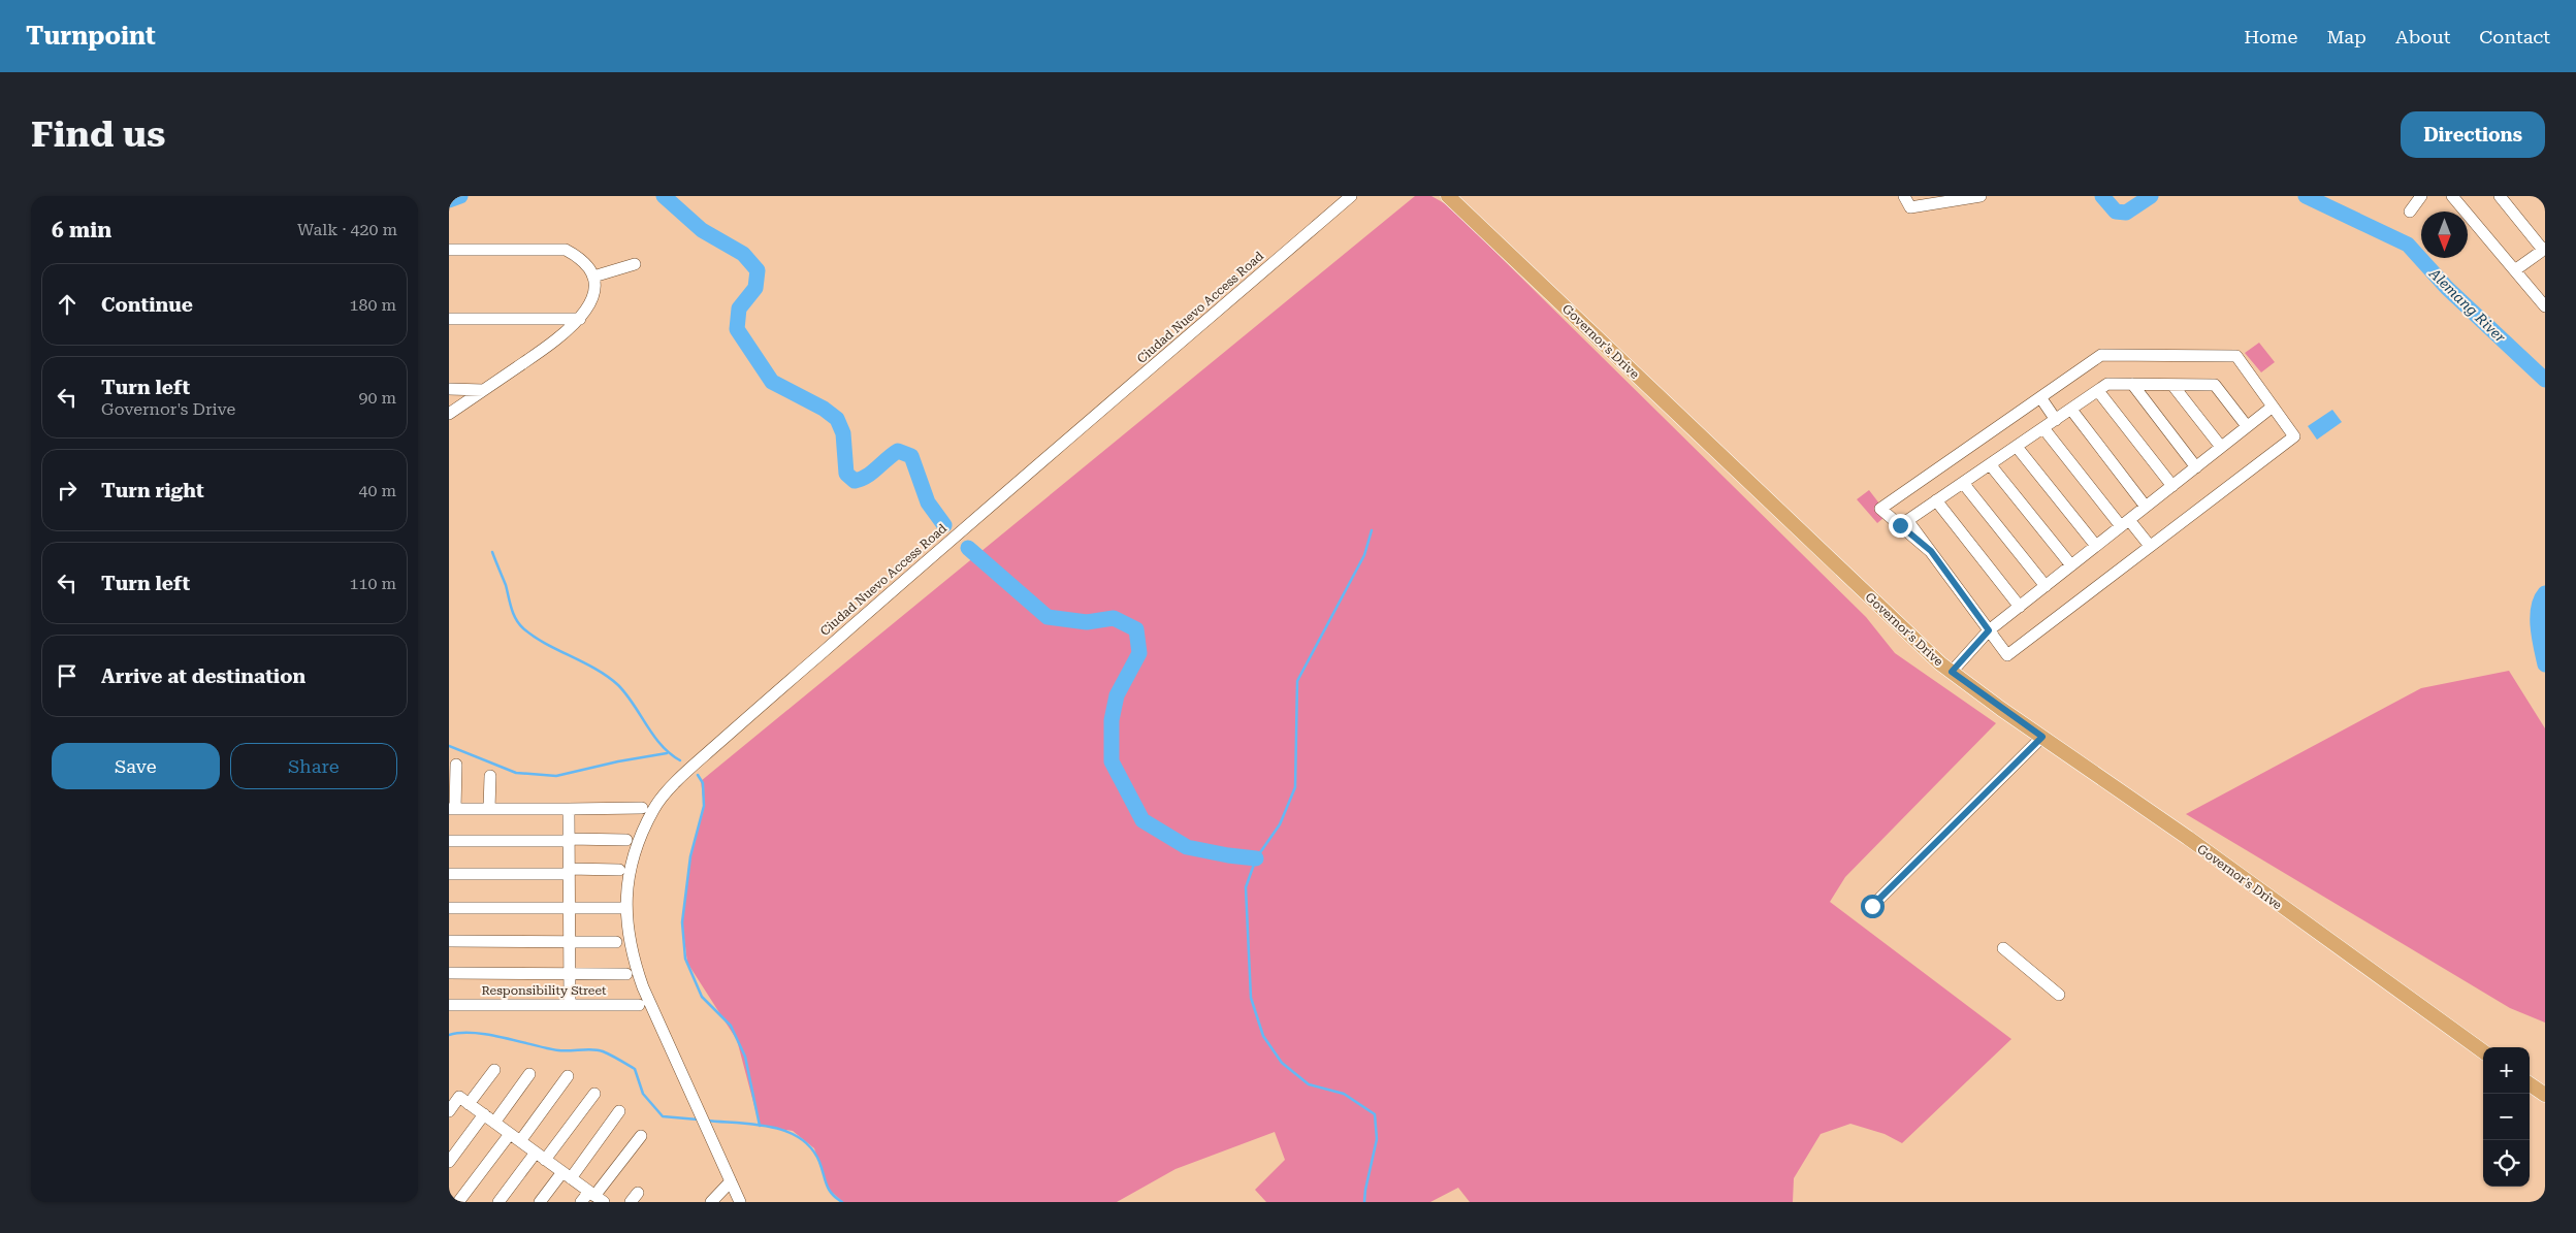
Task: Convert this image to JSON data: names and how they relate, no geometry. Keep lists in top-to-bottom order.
{
  "streets": {
    "main road": ["Governor's Drive"],
    "street": ["Ciudad Nuevo Access Road", "Responsibility Street"]
  },
  "water": ["Alemang River"],
  "north": "bottom",
  "page": {
    "header": "Turnpoint",
    "nav": [
      "Home",
      "Map",
      "About",
      "Contact"
    ],
    "buttons": [
      "Directions",
      ["Save", "Share"]
    ],
    "title": "Find us",
    "heading": ["6 min", "Walk · 420 m"],
    "list": [
      ["Continue", "180 m"],
      ["Turn left", "Governor's Drive", "90 m"],
      ["Turn right", "40 m"],
      ["Turn left", "110 m"],
      "Arrive at destination"
    ],
    "map_buttons": ["+", "−"]
  }
}
